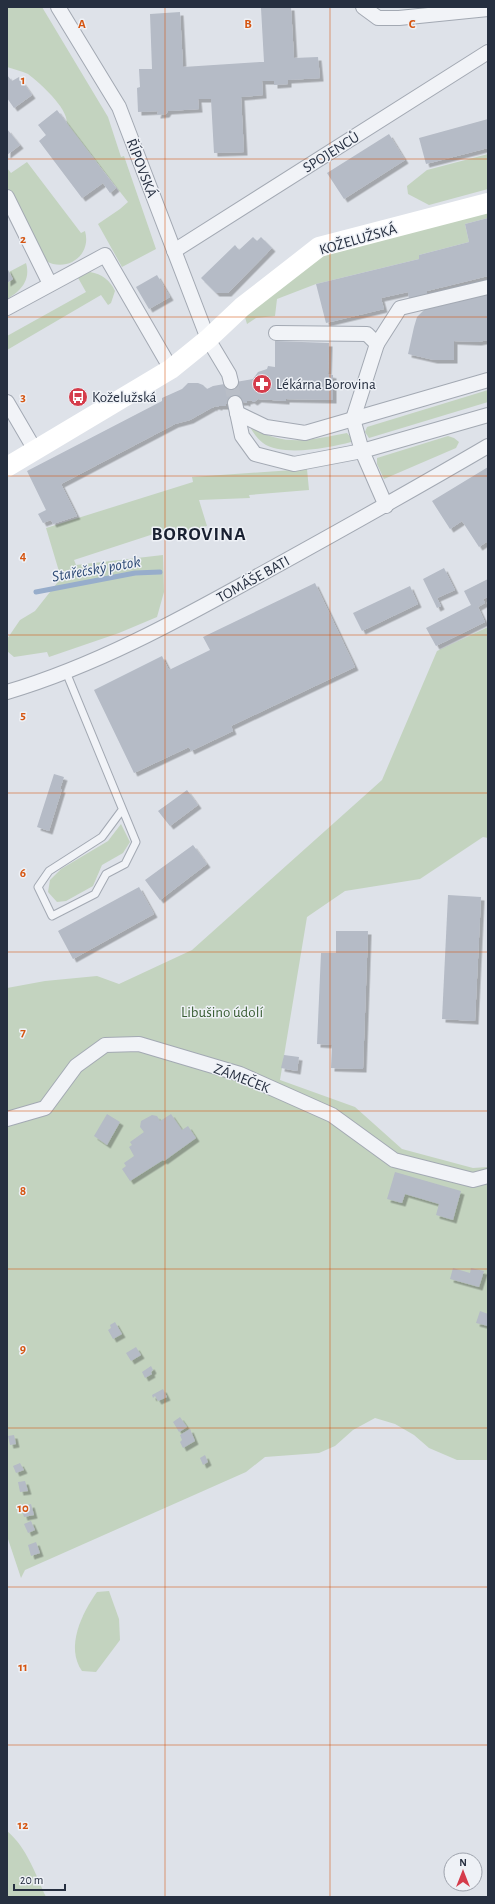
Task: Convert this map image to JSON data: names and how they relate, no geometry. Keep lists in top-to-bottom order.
{
  "streets": {
    "main road": ["KOŽELUŽSKÁ"],
    "street": [
      "SPOJENCŮ",
      "ŘÍPOVSKÁ",
      "TOMÁŠE BATI",
      "ZÁMEČEK"
    ]
  },
  "crossings": [
    ["SPOJENCŮ", "ŘÍPOVSKÁ"],
    ["ŘÍPOVSKÁ", "KOŽELUŽSKÁ"]
  ],
  "districts": ["BOROVINA"],
  "water": ["Stařečský potok"],
  "parks": ["Libušino údolí"],
  "places": {
    "pharmacy": ["Lékárna Borovina"],
    "bus stop": ["Koželužská"]
  },
  "scale_bar": "20 m",
  "north": "top",
  "grid": {
    "columns": ["A", "B", "C"],
    "rows": [
      "1",
      "2",
      "3",
      "4",
      "5",
      "6",
      "7",
      "8",
      "9",
      "10",
      "11",
      "12"
    ]
  }
}
